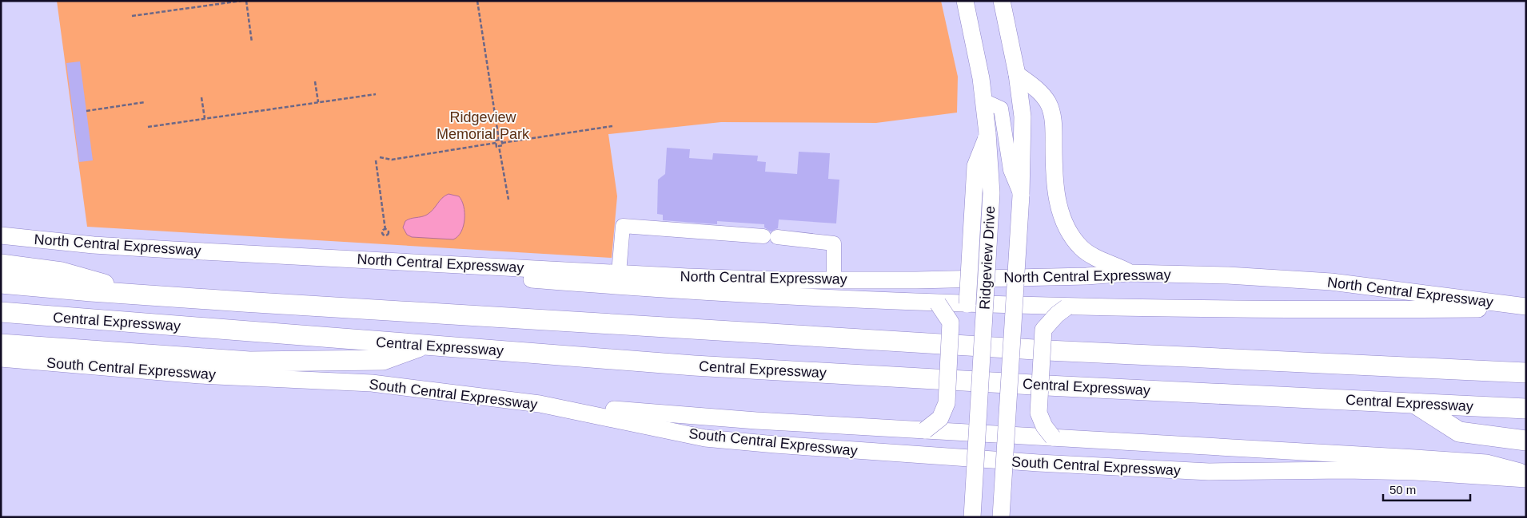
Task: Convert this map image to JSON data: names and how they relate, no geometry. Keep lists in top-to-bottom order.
{
  "streets": {
    "highway": ["Central Expressway"],
    "main road": ["North Central Expressway", "Ridgeview Drive", "South Central Expressway"]
  },
  "parks": ["Ridgeview Memorial Park"],
  "scale_bar": "50 m"
}
